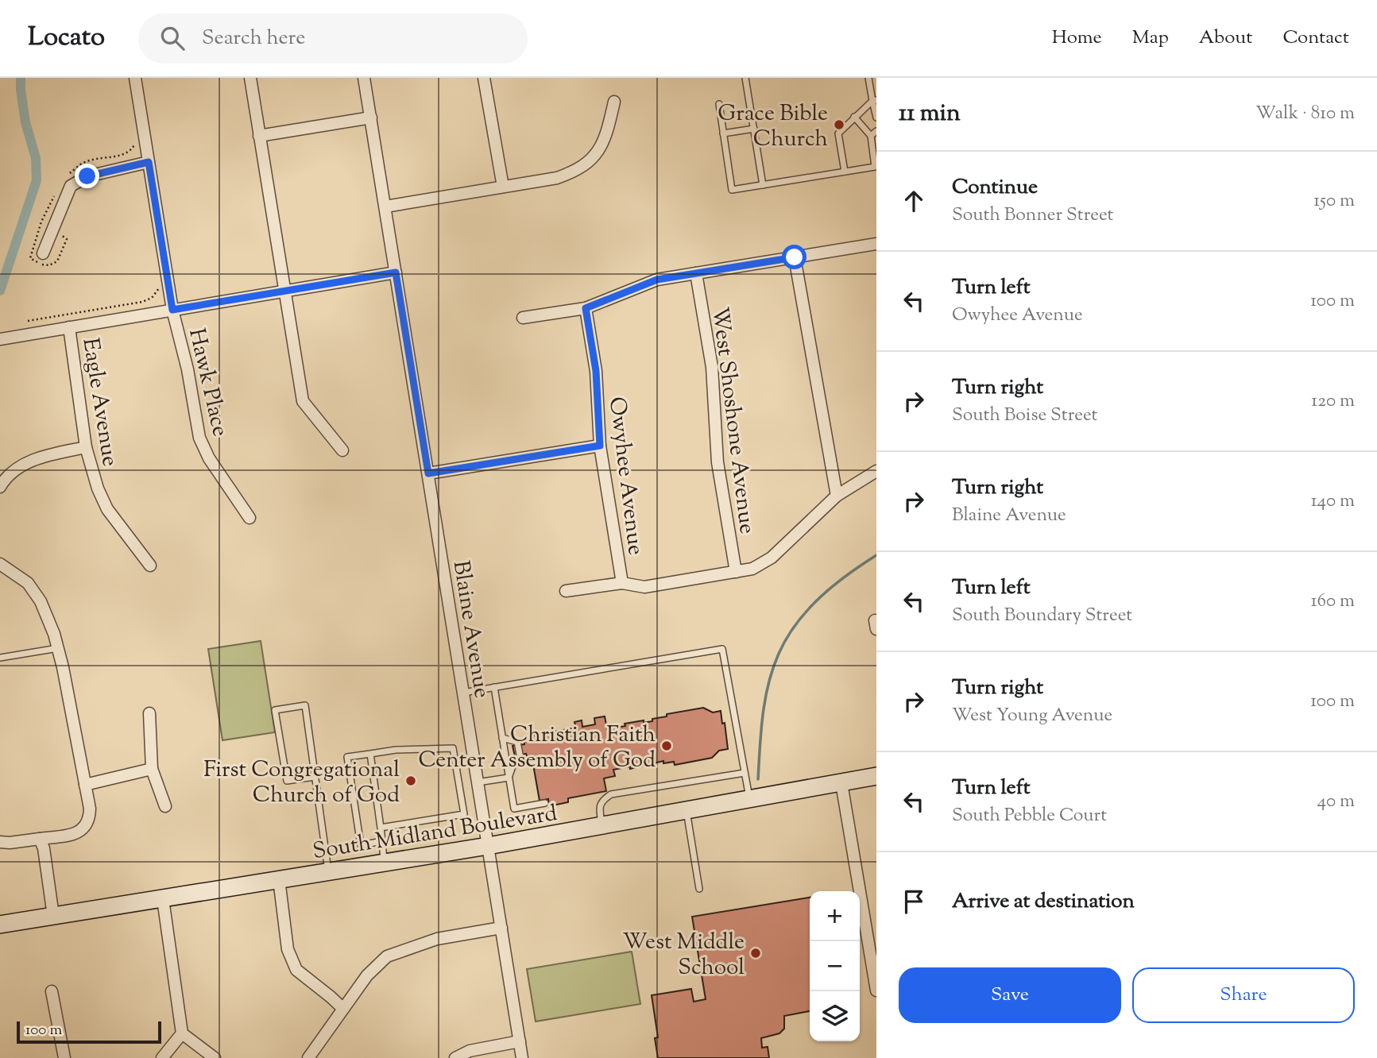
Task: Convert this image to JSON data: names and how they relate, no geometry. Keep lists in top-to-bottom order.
{
  "streets": {
    "main road": ["South Midland Boulevard"],
    "street": [
      "Hawk Place",
      "Eagle Avenue",
      "West Shoshone Avenue",
      "Owyhee Avenue",
      "Blaine Avenue"
    ]
  },
  "crossings": [
    ["Blaine Avenue", "South Midland Boulevard"]
  ],
  "places": [
    "Grace Bible Church",
    "Christian Faith Center Assembly of God",
    "First Congregational Church of God",
    "West Middle School"
  ],
  "scale_bar": "100 m",
  "page": {
    "header": "Locato",
    "search": "Search here",
    "nav": [
      "Home",
      "Map",
      "About",
      "Contact"
    ],
    "heading": ["11 min", "Walk · 810 m"],
    "list": [
      ["Continue", "South Bonner Street", "150 m"],
      ["Turn left", "Owyhee Avenue", "100 m"],
      ["Turn right", "South Boise Street", "120 m"],
      ["Turn right", "Blaine Avenue", "140 m"],
      ["Turn left", "South Boundary Street", "160 m"],
      ["Turn right", "West Young Avenue", "100 m"],
      ["Turn left", "South Pebble Court", "40 m"],
      "Arrive at destination"
    ],
    "map_buttons": ["+", "−"],
    "buttons": ["Save", "Share"],
    "scale": "100 m"
  }
}
